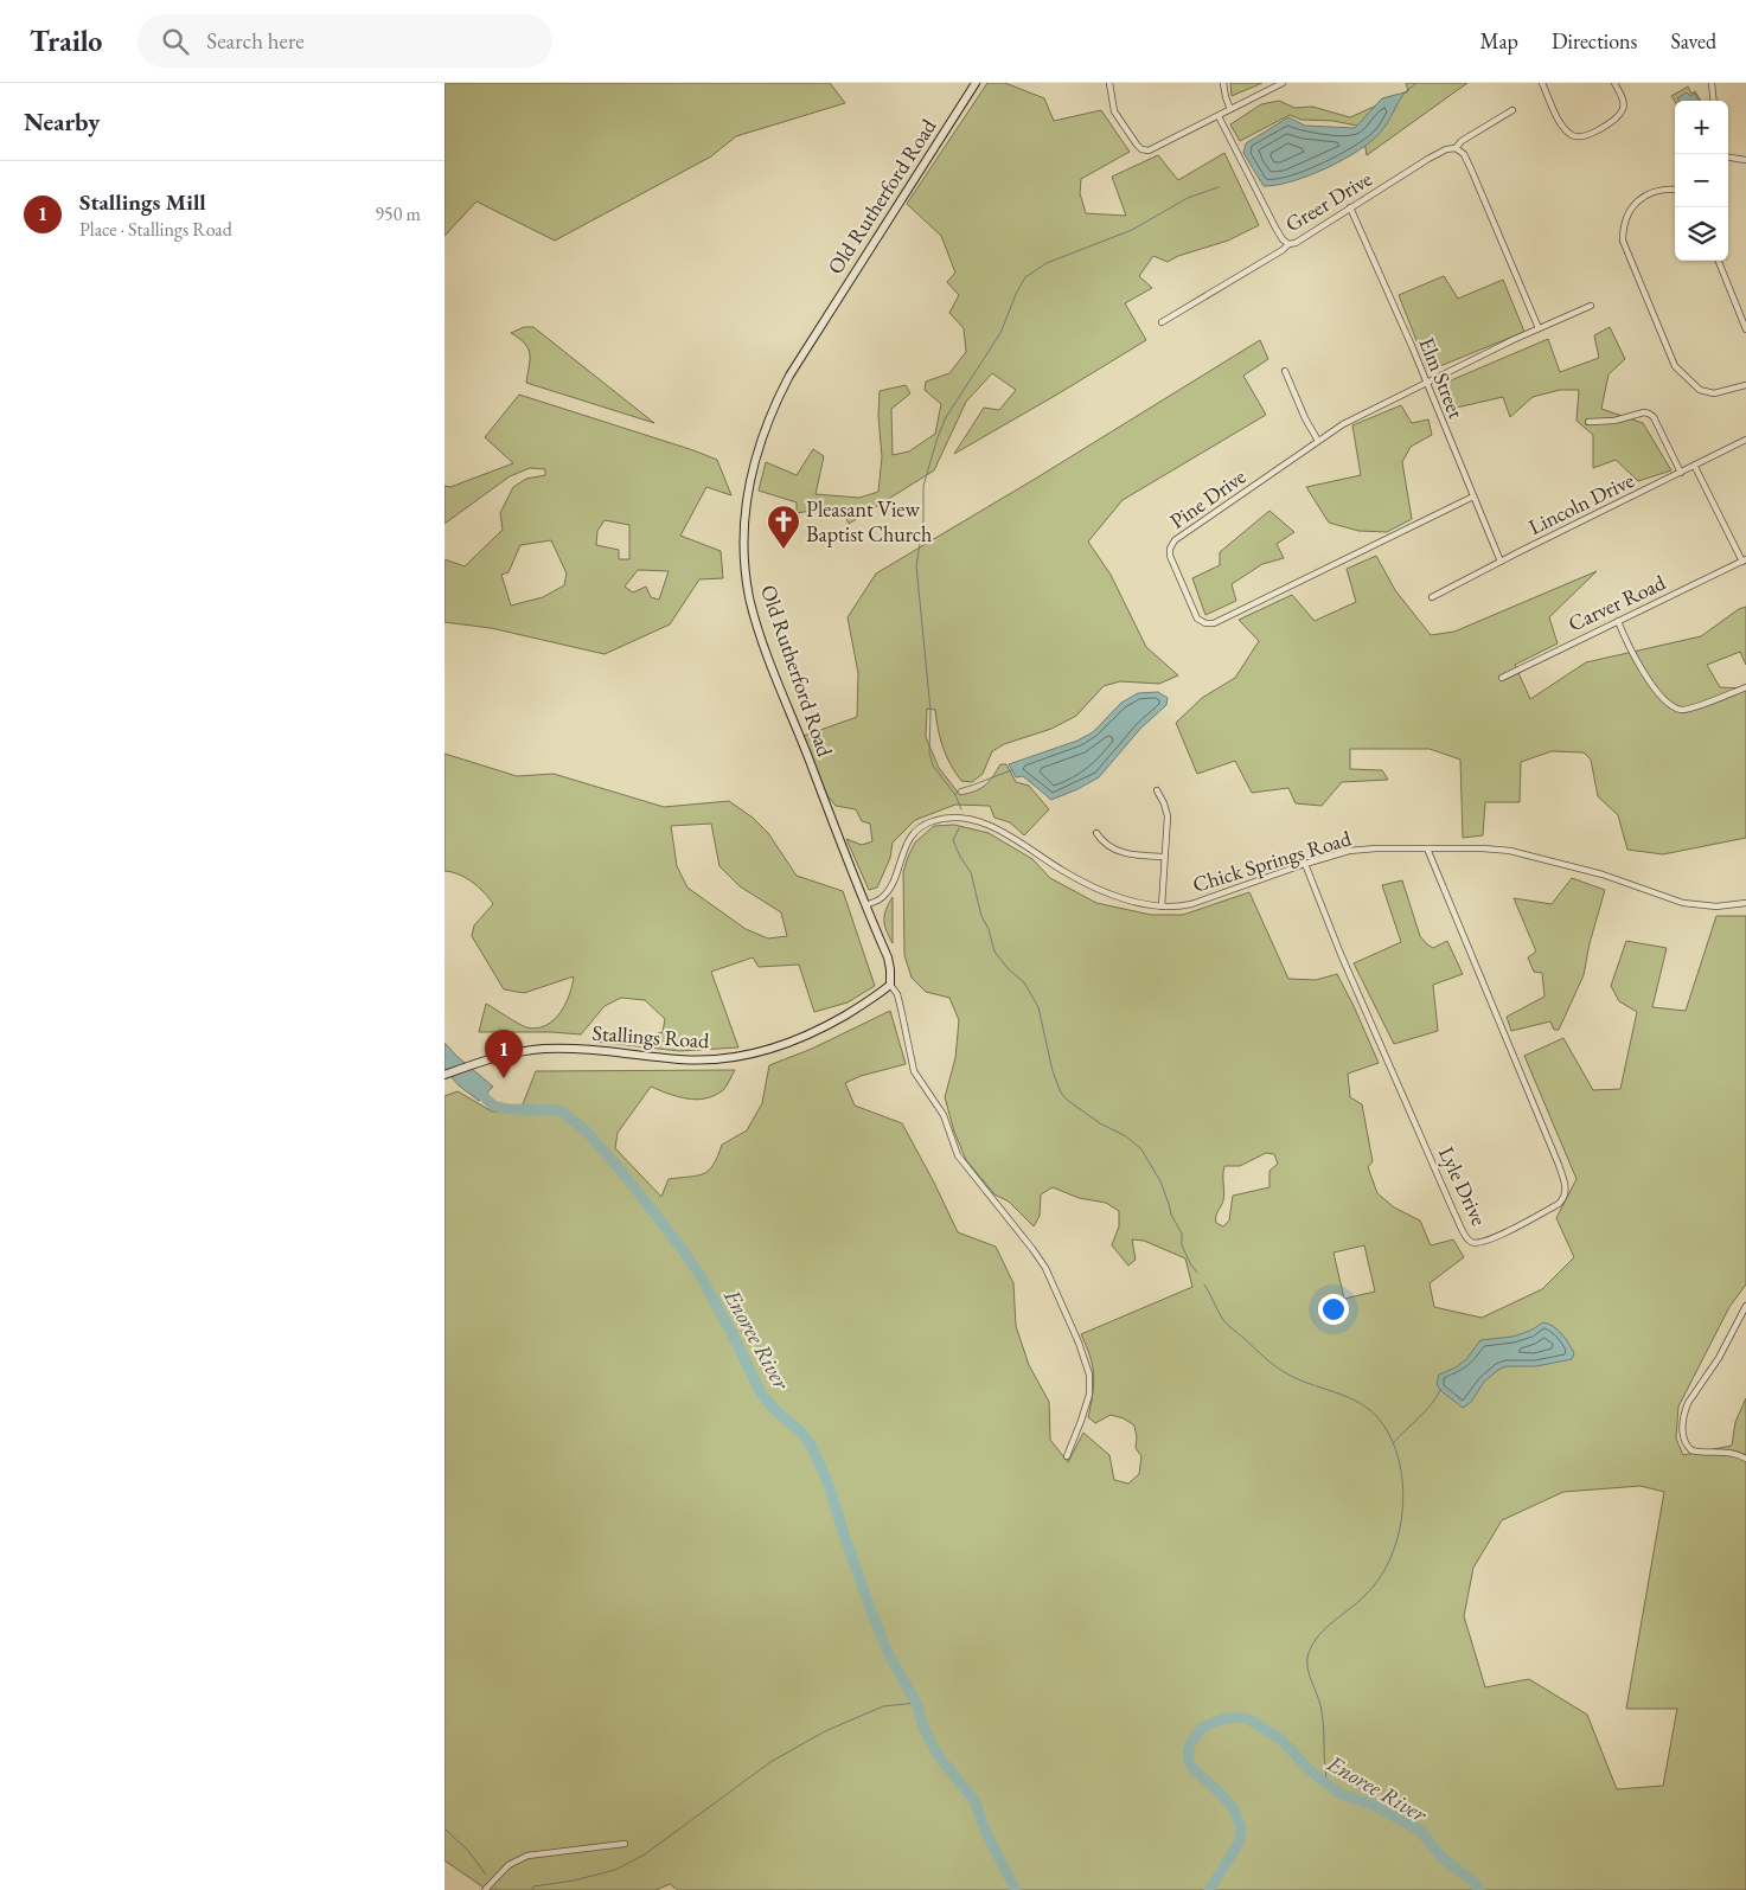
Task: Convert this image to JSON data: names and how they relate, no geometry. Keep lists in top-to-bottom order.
{
  "streets": {
    "street": [
      "Old Rutherford Road",
      "Greer Drive",
      "Elm Street",
      "Pine Drive",
      "Lincoln Drive",
      "Carver Road",
      "Chick Springs Road",
      "Stallings Road",
      "Lyle Drive"
    ]
  },
  "crossings": [
    ["Old Rutherford Road", "Chick Springs Road"],
    ["Old Rutherford Road", "Stallings Road"],
    ["Greer Drive", "Elm Street"],
    ["Elm Street", "Pine Drive"],
    ["Elm Street", "Lincoln Drive"],
    ["Chick Springs Road", "Lyle Drive"]
  ],
  "water": ["Enoree River"],
  "places": {
    "church": ["Pleasant View Baptist Church"]
  },
  "page": {
    "header": "Trailo",
    "search": "Search here",
    "nav": ["Map", "Directions", "Saved"],
    "heading": "Nearby",
    "map_buttons": ["+", "−"],
    "list": [
      {
        "mark": "1",
        "name": "Stallings Mill",
        "note": "Place · Stallings Road",
        "value": "950 m"
      }
    ],
    "pins": "1"
  }
}
